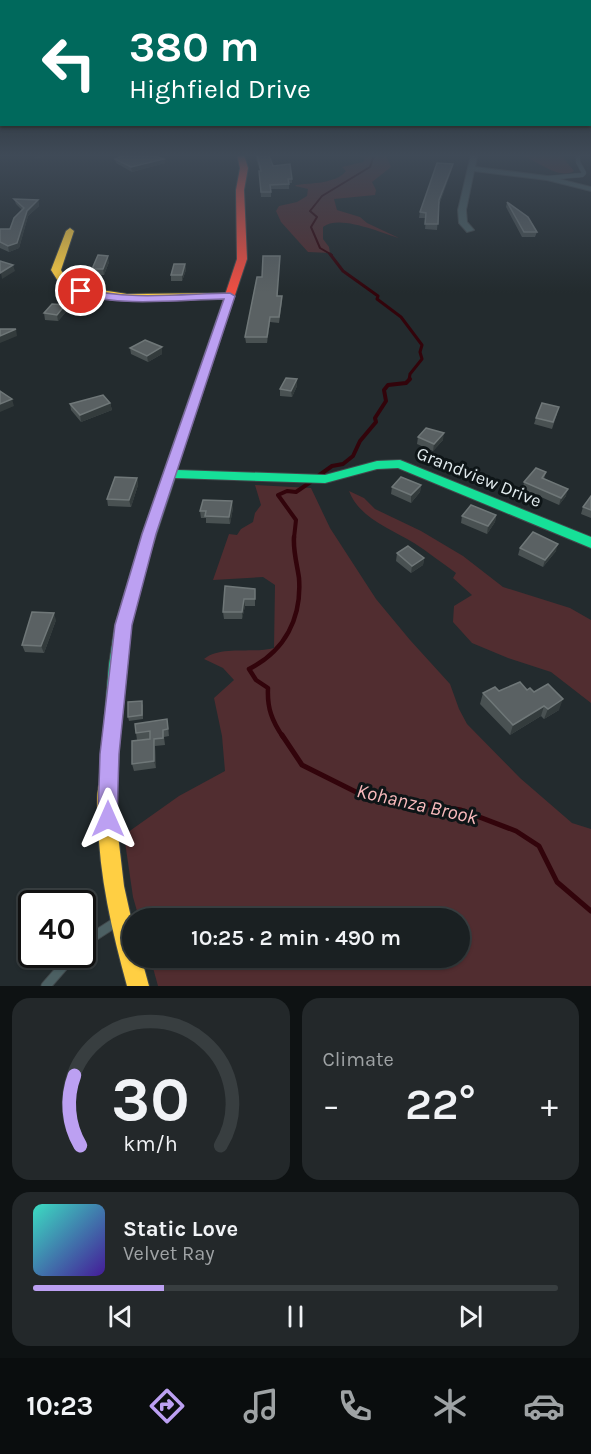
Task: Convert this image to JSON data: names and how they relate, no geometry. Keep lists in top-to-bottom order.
{
  "streets": {
    "street": ["Grandview Drive"]
  },
  "water": ["Kohanza Brook"],
  "page": {
    "turn": ["380 m", "Highfield Drive"],
    "limit": "40",
    "trip": "10:25 · 2 min · 490 m",
    "tile": "Climate",
    "heat": ["−", "22°", "+"],
    "song": ["Static Love", "Velvet Ray"],
    "tabs": "10:23",
    "gauge": ["30", "km/h"]
  }
}
